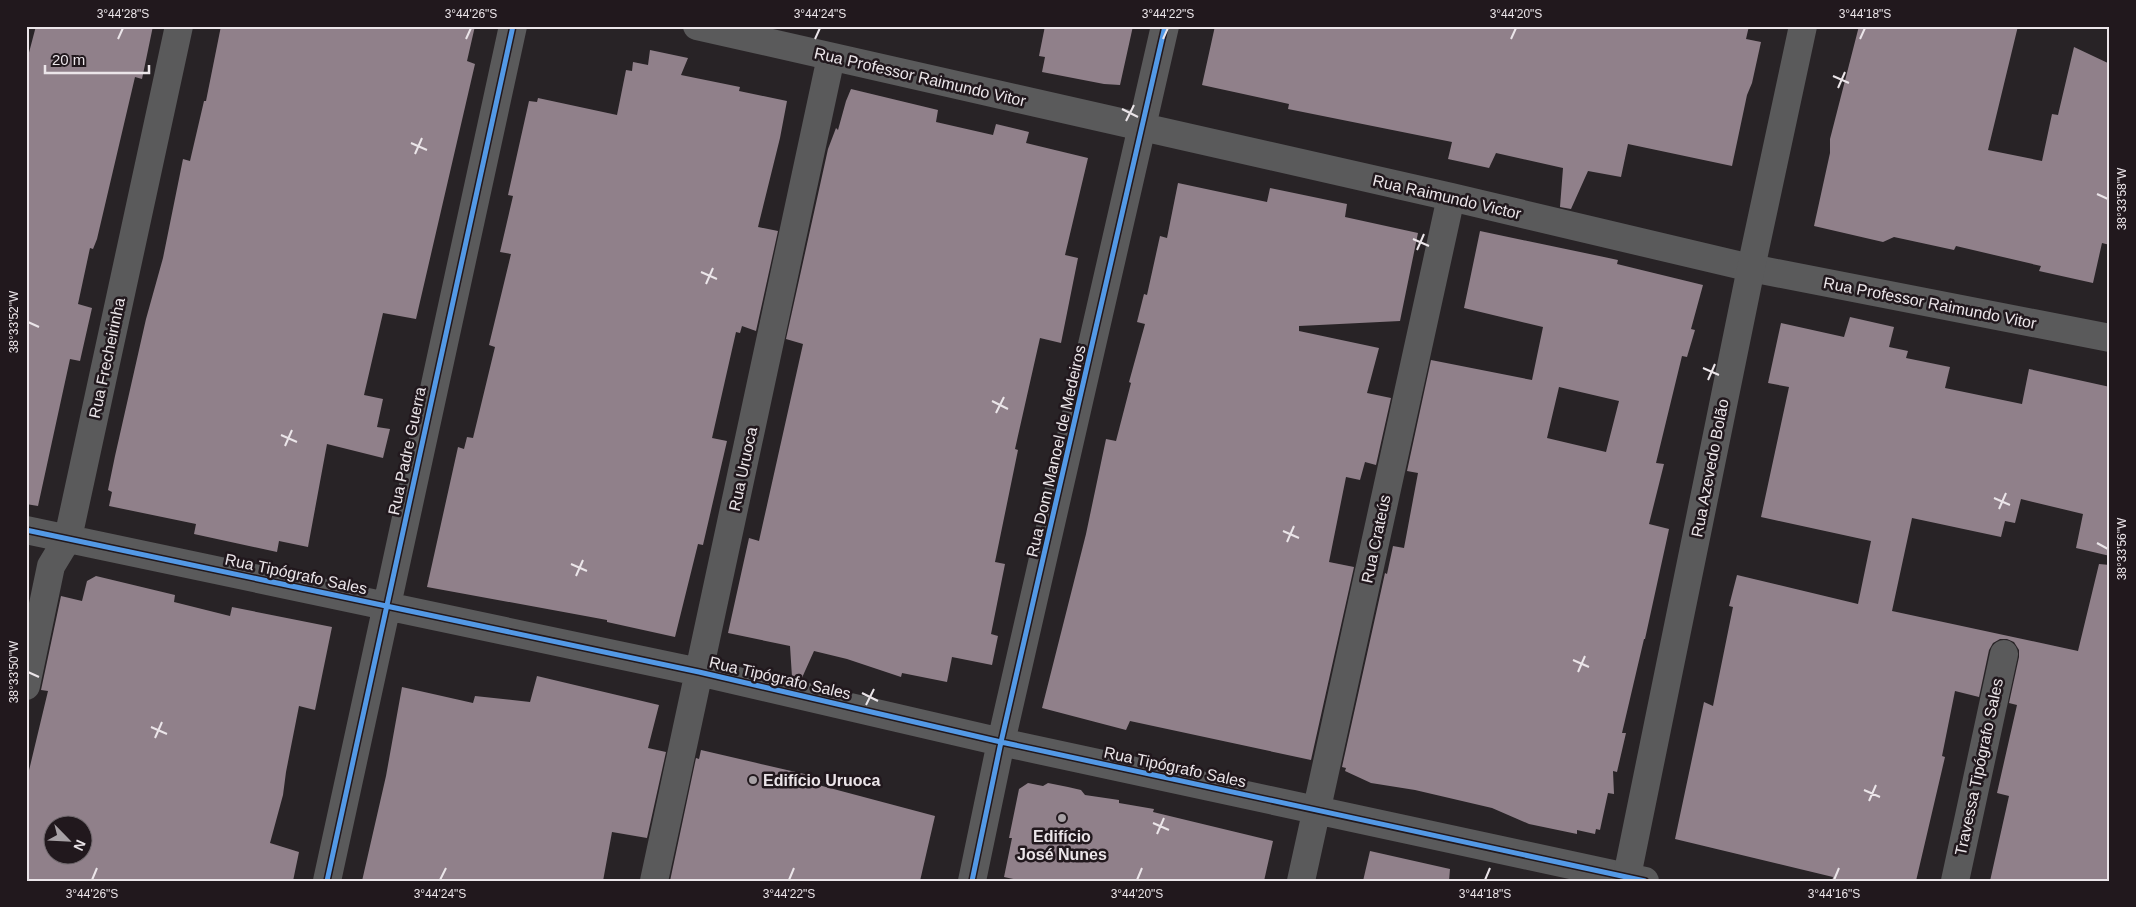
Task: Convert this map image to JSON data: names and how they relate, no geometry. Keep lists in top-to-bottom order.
{
  "streets": {
    "street": [
      "Rua Professor Raimundo Vitor",
      "Rua Raimundo Victor",
      "Rua Frecheirinha",
      "Rua Padre Guerra",
      "Rua Dom Manoel de Medeiros",
      "Rua Azevedo Bolão",
      "Rua Uruoca",
      "Rua Crateús",
      "Rua Tipógrafo Sales",
      "Travessa Tipógrafo Sales"
    ]
  },
  "crossings": [
    ["Rua Professor Raimundo Vitor", "Rua Raimundo Victor"],
    ["Rua Professor Raimundo Vitor", "Rua Dom Manoel de Medeiros"],
    ["Rua Professor Raimundo Vitor", "Rua Azevedo Bolão"],
    ["Rua Professor Raimundo Vitor", "Rua Uruoca"],
    ["Rua Raimundo Victor", "Rua Dom Manoel de Medeiros"],
    ["Rua Raimundo Victor", "Rua Azevedo Bolão"],
    ["Rua Raimundo Victor", "Rua Crateús"],
    ["Rua Frecheirinha", "Rua Tipógrafo Sales"],
    ["Rua Padre Guerra", "Rua Tipógrafo Sales"],
    ["Rua Dom Manoel de Medeiros", "Rua Tipógrafo Sales"],
    ["Rua Azevedo Bolão", "Rua Tipógrafo Sales"],
    ["Rua Uruoca", "Rua Tipógrafo Sales"],
    ["Rua Crateús", "Rua Tipógrafo Sales"]
  ],
  "places": ["Edifício Uruoca", "Edifício José Nunes"],
  "scale_bar": "20 m",
  "north": "bottom right",
  "coordinates": [
    "3°44'28\"S",
    "3°44'26\"S",
    "3°44'24\"S",
    "3°44'22\"S",
    "3°44'20\"S",
    "3°44'18\"S",
    "38°33'58\"W",
    "38°33'52\"W",
    "38°33'56\"W",
    "38°33'50\"W",
    "3°44'16\"S"
  ]
}
